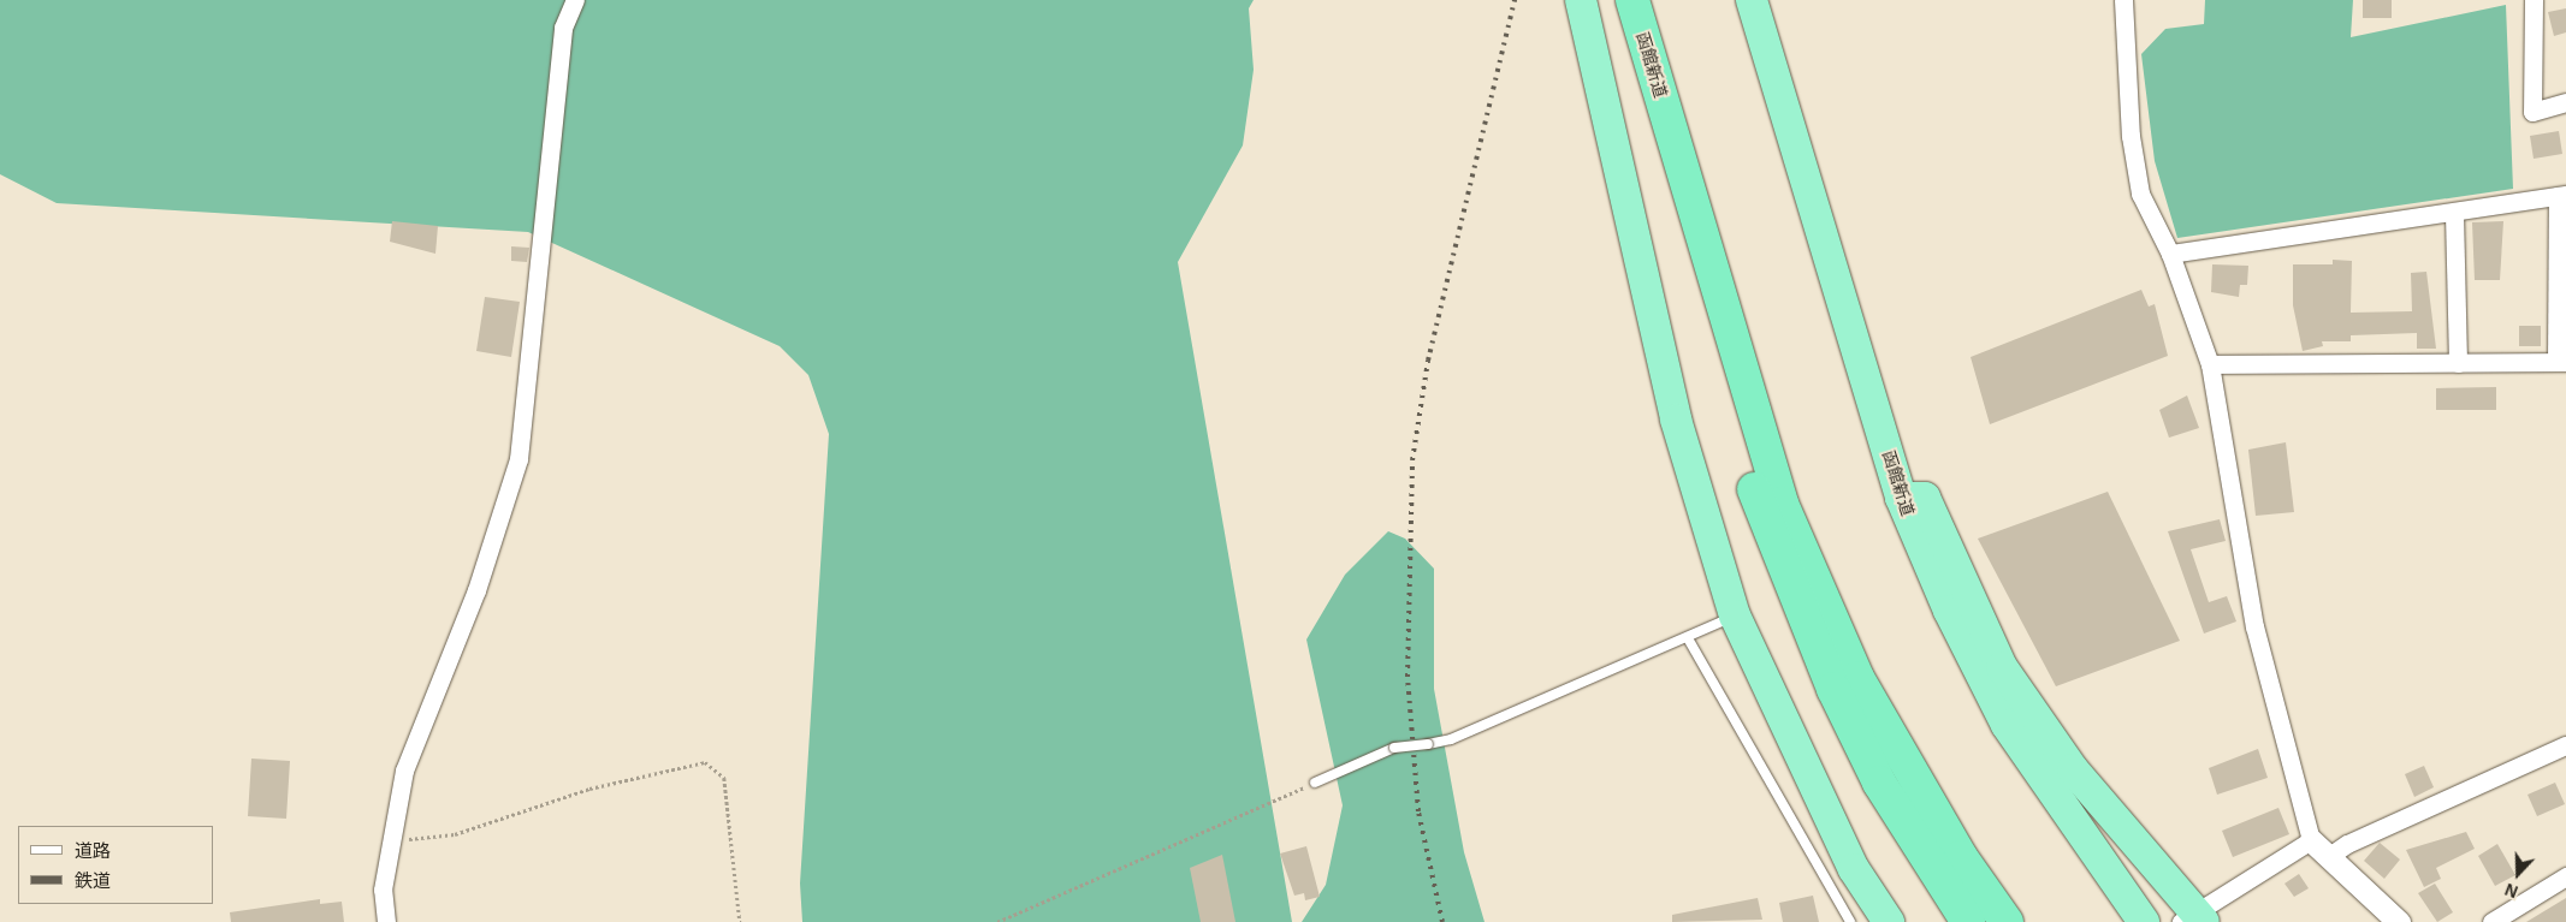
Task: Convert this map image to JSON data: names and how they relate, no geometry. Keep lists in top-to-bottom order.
{
  "streets": {
    "highway": ["函館新道"]
  },
  "legend": ["道路", "鉄道"],
  "north": "bottom"
}
